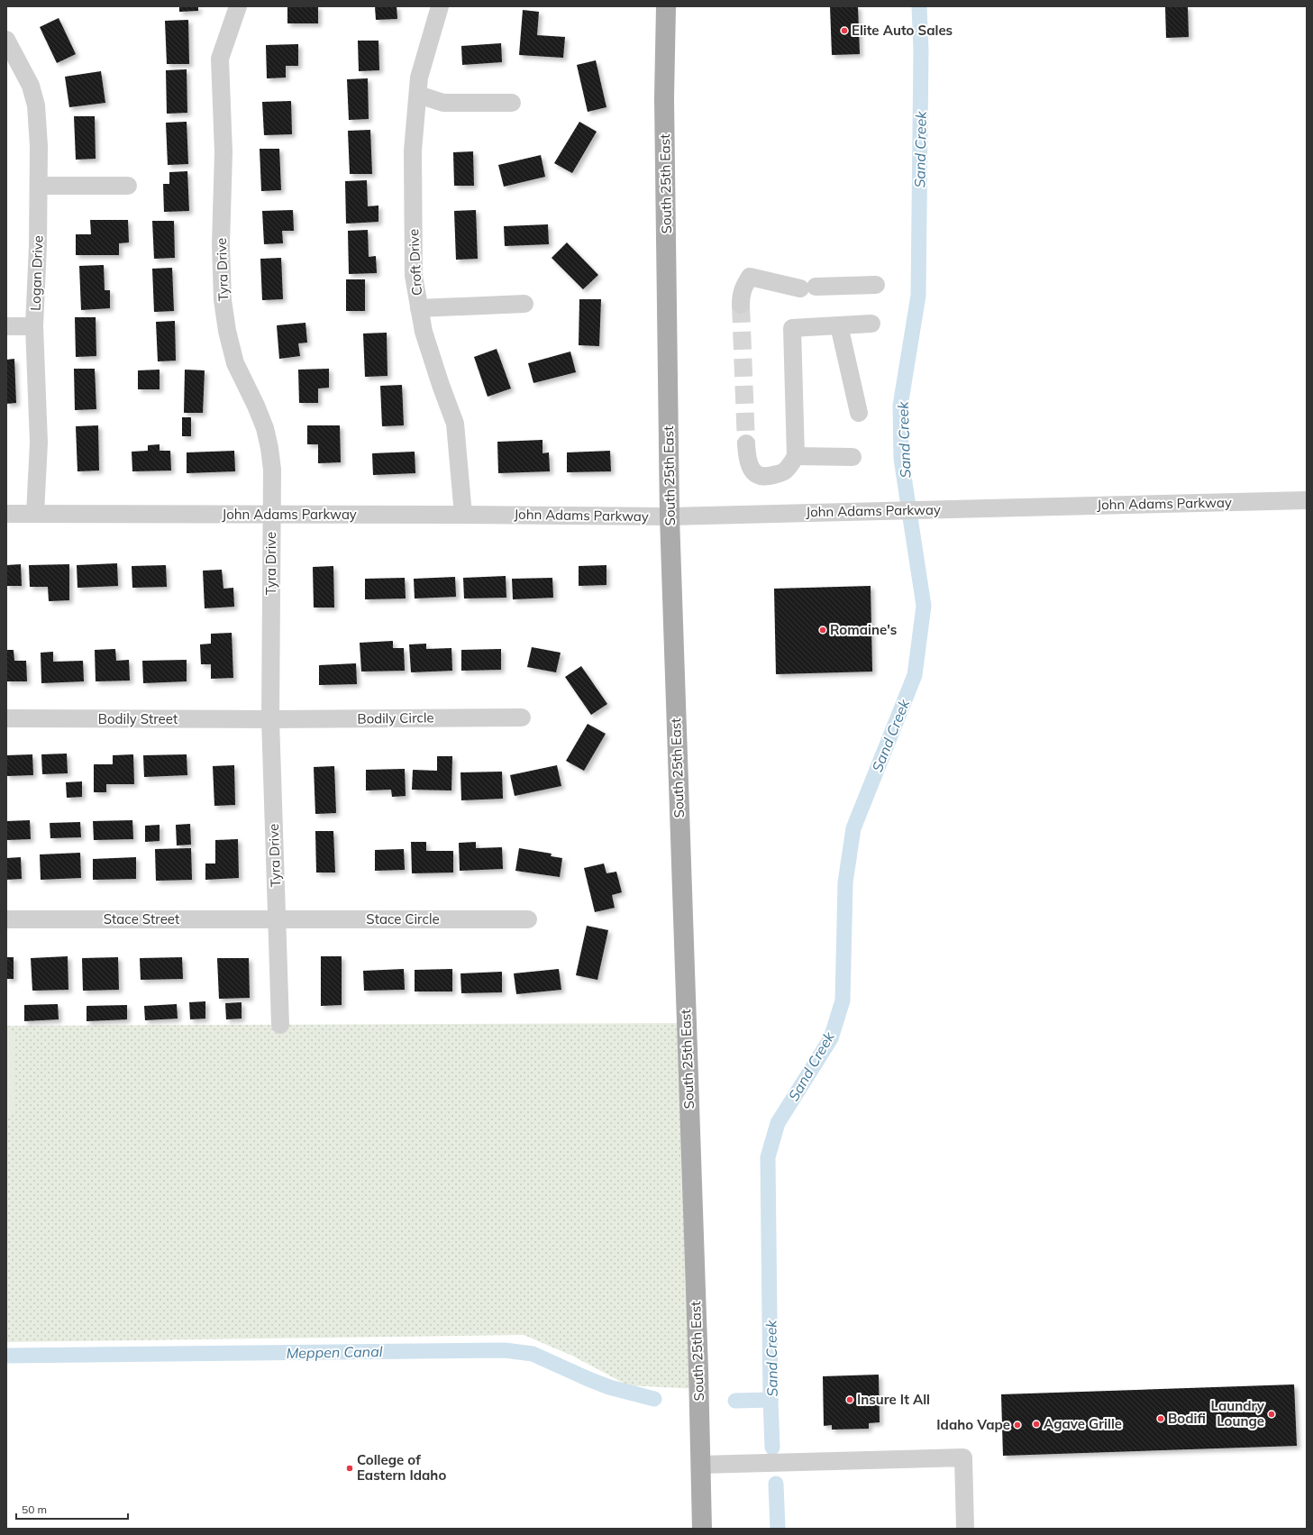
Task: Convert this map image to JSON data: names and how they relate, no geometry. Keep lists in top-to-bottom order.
{
  "streets": {
    "main road": ["South 25th East"],
    "street": [
      "Croft Drive",
      "Tyra Drive",
      "Logan Drive",
      "John Adams Parkway",
      "Bodily Circle",
      "Bodily Street",
      "Stace Street",
      "Stace Circle"
    ]
  },
  "crossings": [
    ["South 25th East", "John Adams Parkway"],
    ["Croft Drive", "John Adams Parkway"],
    ["Tyra Drive", "John Adams Parkway"],
    ["Tyra Drive", "Bodily Circle"],
    ["Tyra Drive", "Bodily Street"],
    ["Tyra Drive", "Stace Street"],
    ["Tyra Drive", "Stace Circle"],
    ["Logan Drive", "John Adams Parkway"],
    ["Bodily Circle", "Bodily Street"],
    ["Stace Street", "Stace Circle"]
  ],
  "water": ["Sand Creek", "Meppen Canal"],
  "places": [
    "Elite Auto Sales",
    "Romaine's",
    "Insure It All",
    "Laundry Lounge",
    "Bodifi",
    "Agave Grille",
    "Idaho Vape",
    "College of Eastern Idaho"
  ],
  "scale_bar": "50 m"
}
